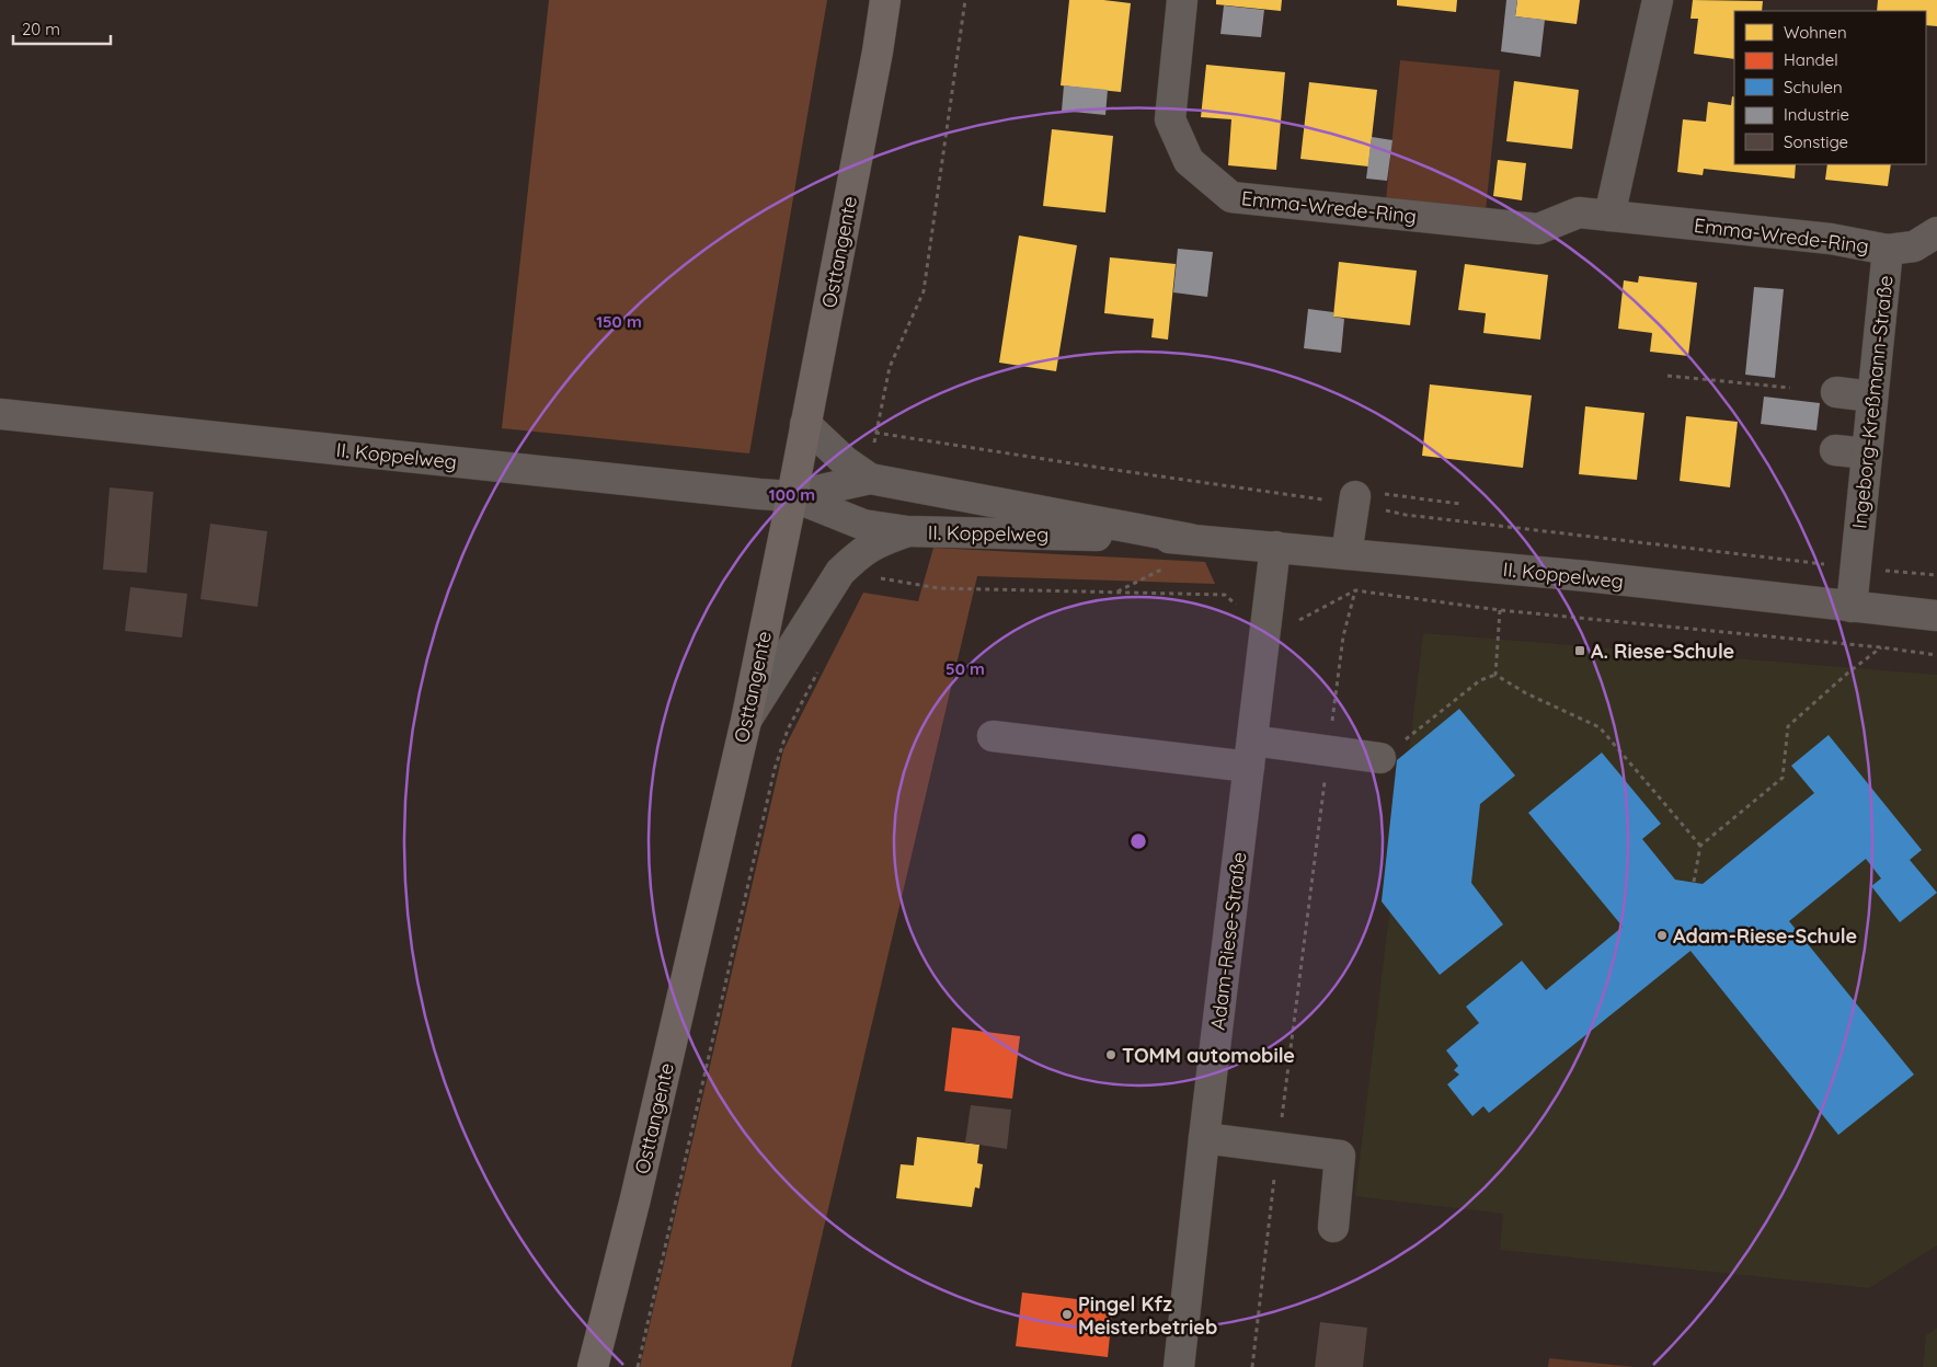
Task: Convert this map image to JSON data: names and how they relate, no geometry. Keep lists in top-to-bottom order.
{
  "streets": {
    "main road": ["Osttangente"],
    "street": [
      "Emma-Wrede-Ring",
      "Ingeborg-Kreßmann-Straße",
      "II. Koppelweg",
      "Adam-Riese-Straße"
    ]
  },
  "crossings": [
    ["Emma-Wrede-Ring", "Ingeborg-Kreßmann-Straße"],
    ["Osttangente", "II. Koppelweg"],
    ["Ingeborg-Kreßmann-Straße", "II. Koppelweg"],
    ["II. Koppelweg", "Adam-Riese-Straße"]
  ],
  "places": {
    "transit": ["A. Riese-Schule"],
    "other": ["Adam-Riese-Schule", "TOMM automobile", "Pingel Kfz Meisterbetrieb"]
  },
  "legend": [
    "Wohnen",
    "Handel",
    "Schulen",
    "Industrie",
    "Sonstige"
  ],
  "scale_bar": "20 m",
  "rings": ["150 m", "100 m", "50 m"]
}
